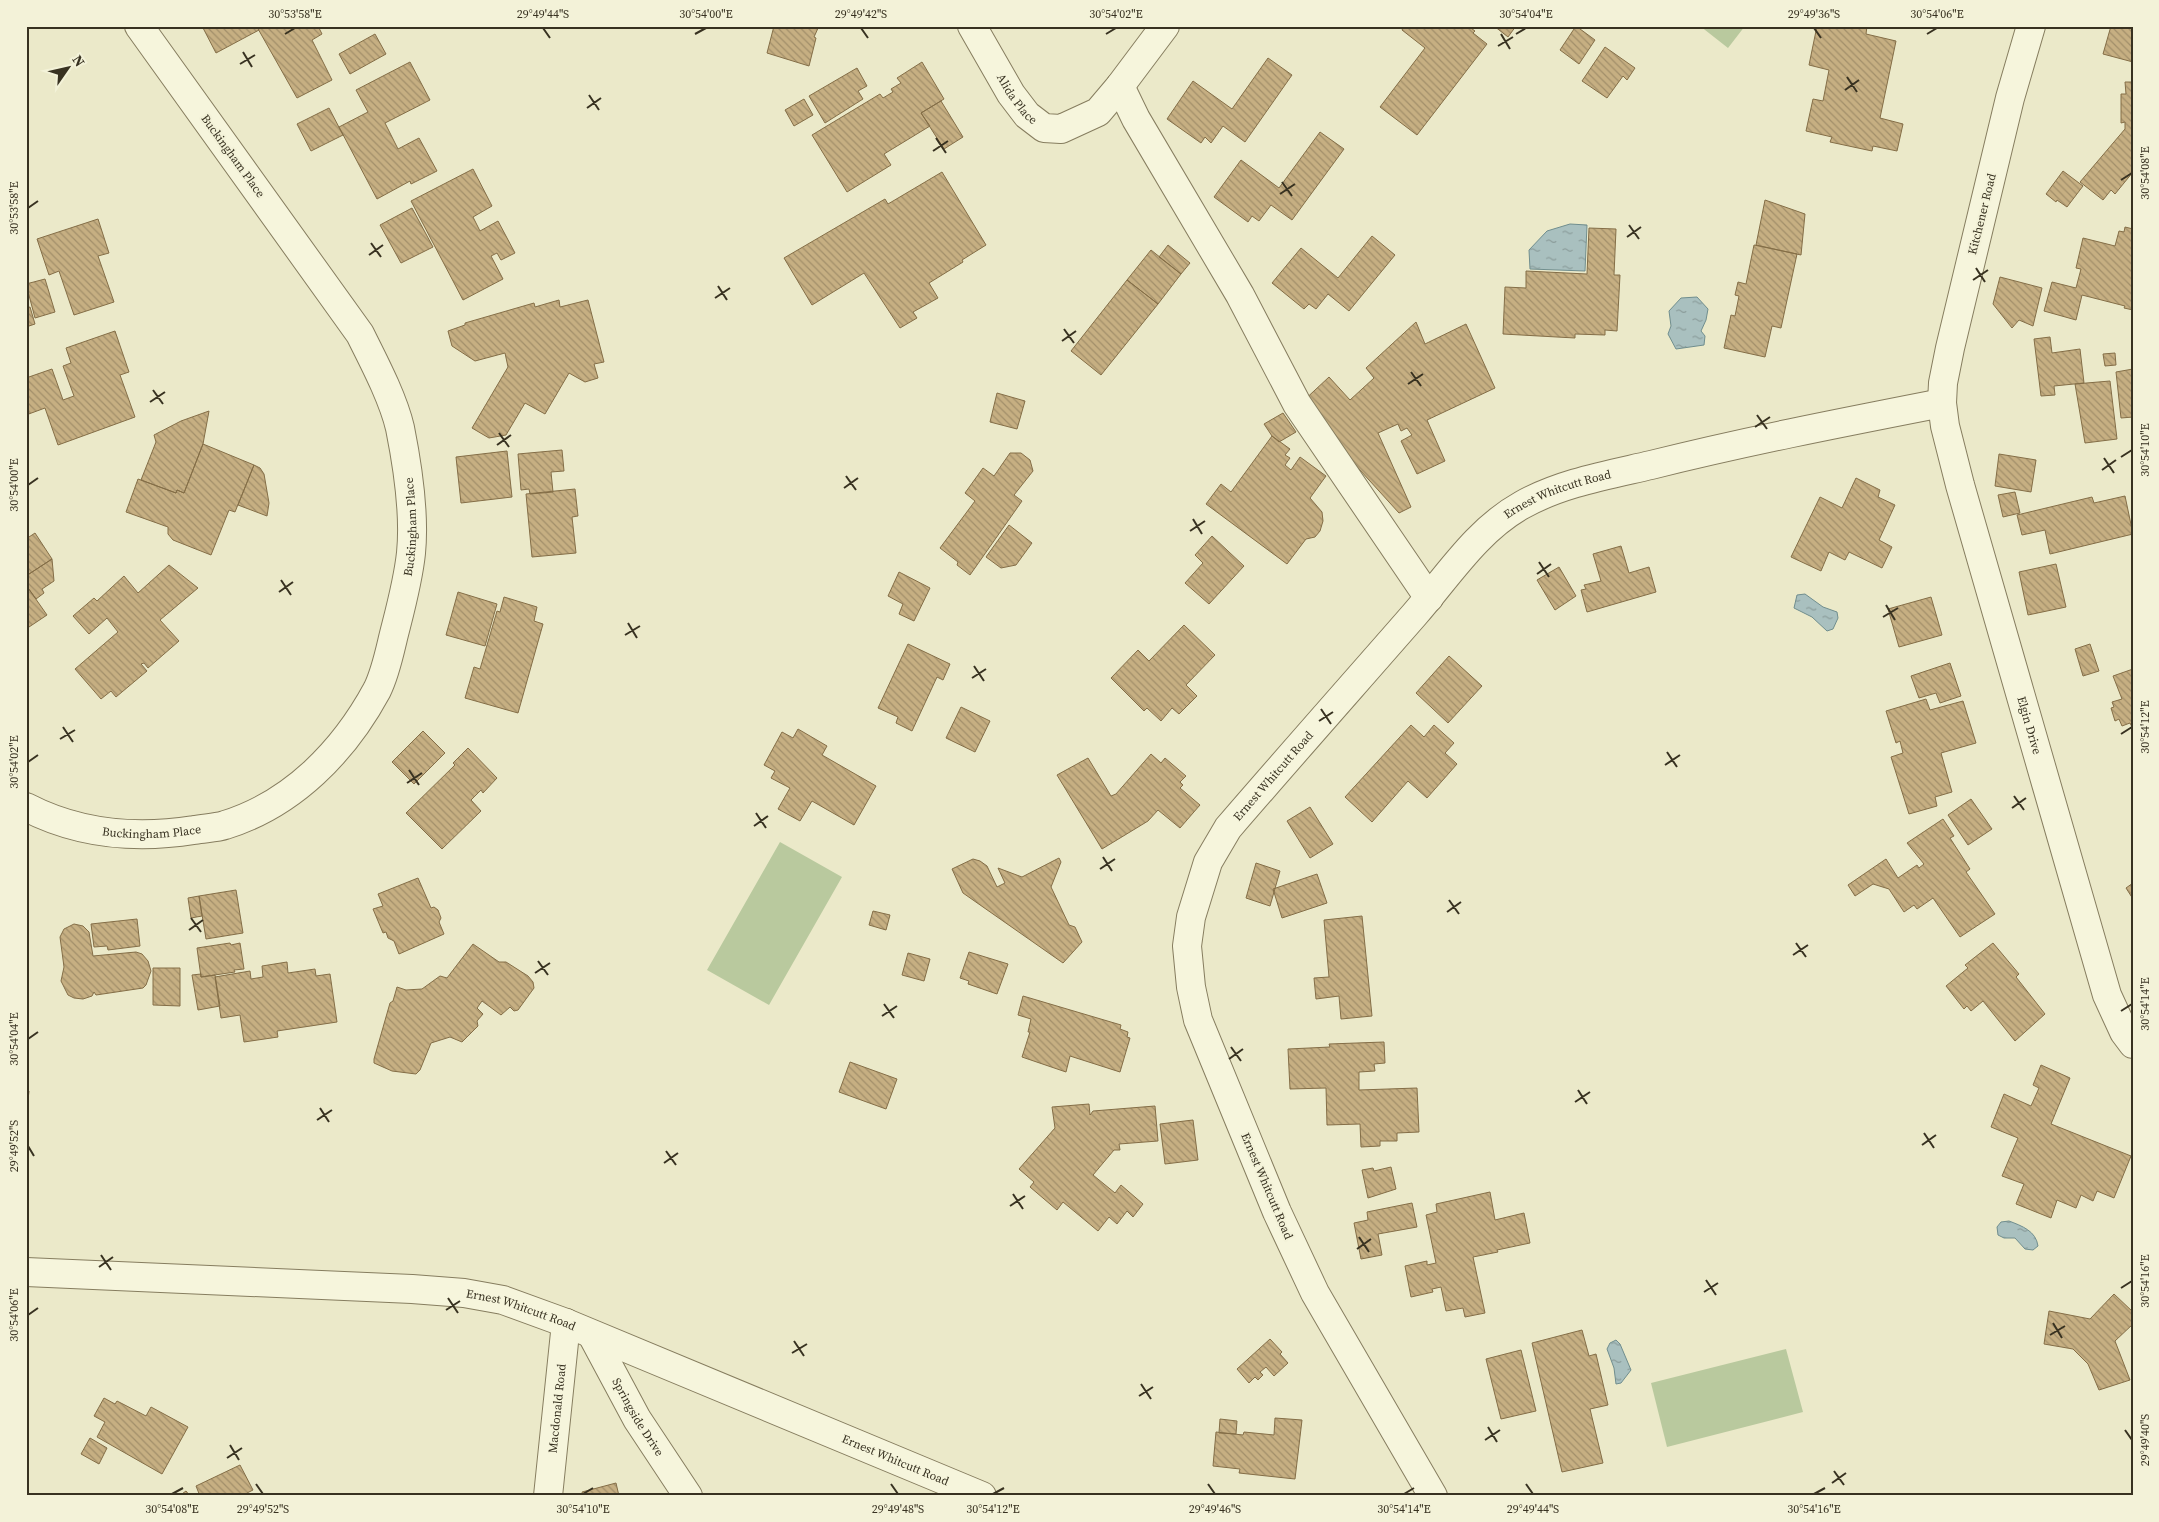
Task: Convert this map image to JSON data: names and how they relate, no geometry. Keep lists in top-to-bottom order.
{
  "streets": {
    "street": [
      "Alida Place",
      "Buckingham Place",
      "Kitchener Road",
      "Ernest Whitcutt Road",
      "Elgin Drive",
      "Macdonald Road",
      "Springside Drive"
    ]
  },
  "crossings": [
    ["Kitchener Road", "Ernest Whitcutt Road"],
    ["Kitchener Road", "Elgin Drive"],
    ["Ernest Whitcutt Road", "Elgin Drive"],
    ["Ernest Whitcutt Road", "Macdonald Road"],
    ["Ernest Whitcutt Road", "Springside Drive"]
  ],
  "north": "top right",
  "coordinates": [
    "30°53'58\"E",
    "29°49'44\"S",
    "30°54'00\"E",
    "29°49'42\"S",
    "30°54'02\"E",
    "30°54'04\"E",
    "29°49'36\"S",
    "30°54'06\"E",
    "30°54'08\"E",
    "30°54'10\"E",
    "30°54'12\"E",
    "30°54'14\"E",
    "29°49'52\"S",
    "30°54'16\"E",
    "29°49'40\"S",
    "29°49'48\"S",
    "29°49'46\"S"
  ]
}
